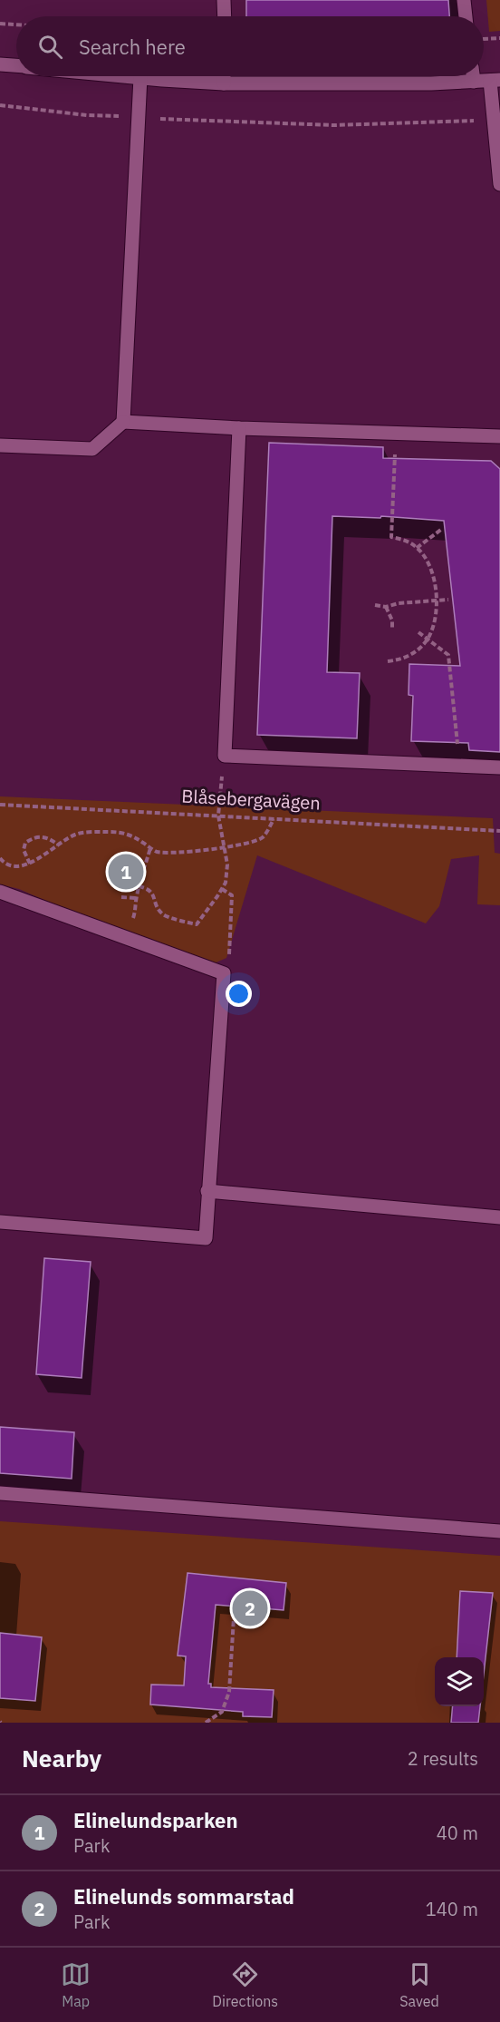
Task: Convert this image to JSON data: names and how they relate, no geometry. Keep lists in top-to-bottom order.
{
  "streets": {
    "path": ["Blåsebergavägen"]
  },
  "page": {
    "search": "Search here",
    "pins": ["1", "2"],
    "heading": ["Nearby", "2 results"],
    "list": [
      {
        "mark": "1",
        "name": "Elinelundsparken",
        "note": "Park",
        "value": "40 m"
      },
      {
        "mark": "2",
        "name": "Elinelunds sommarstad",
        "note": "Park",
        "value": "140 m"
      }
    ],
    "nav": ["Map", "Directions", "Saved"]
  }
}
